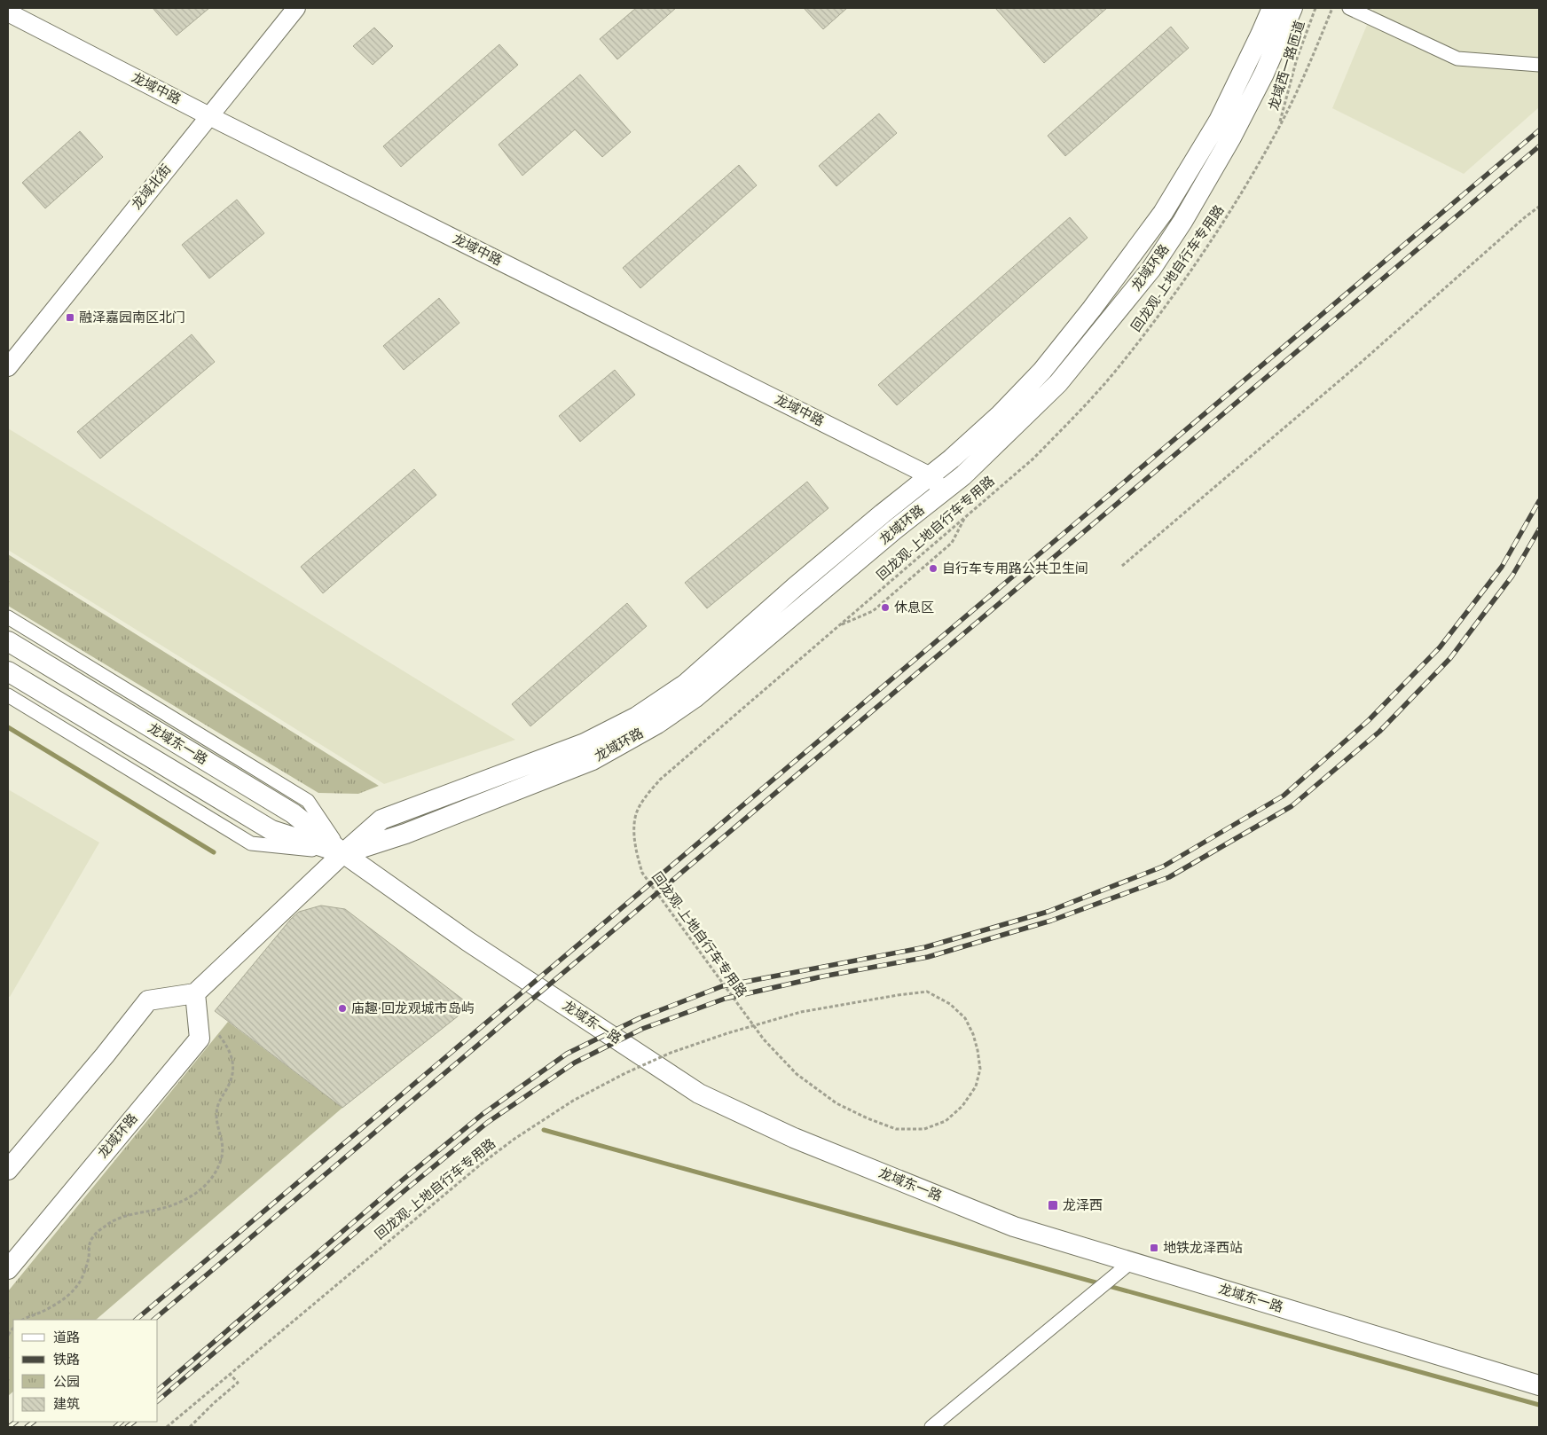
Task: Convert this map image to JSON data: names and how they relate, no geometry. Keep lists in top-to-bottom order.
{
  "streets": {
    "main road": ["龙域环路", "龙域东一路"],
    "street": ["龙域中路", "龙域北街"],
    "path": ["龙域西一路匝道", "回龙观-上地自行车专用路"]
  },
  "crossings": [
    ["龙域西一路匝道", "回龙观-上地自行车专用路"],
    ["龙域中路", "龙域北街"],
    ["龙域中路", "龙域环路"],
    ["龙域环路", "龙域东一路"]
  ],
  "places": {
    "transit": ["融泽嘉园南区北门", "龙泽西", "地铁龙泽西站"],
    "other": ["自行车专用路公共卫生间", "休息区", "庙趣·回龙观城市岛屿"]
  },
  "legend": [
    "道路",
    "铁路",
    "公园",
    "建筑"
  ]
}
